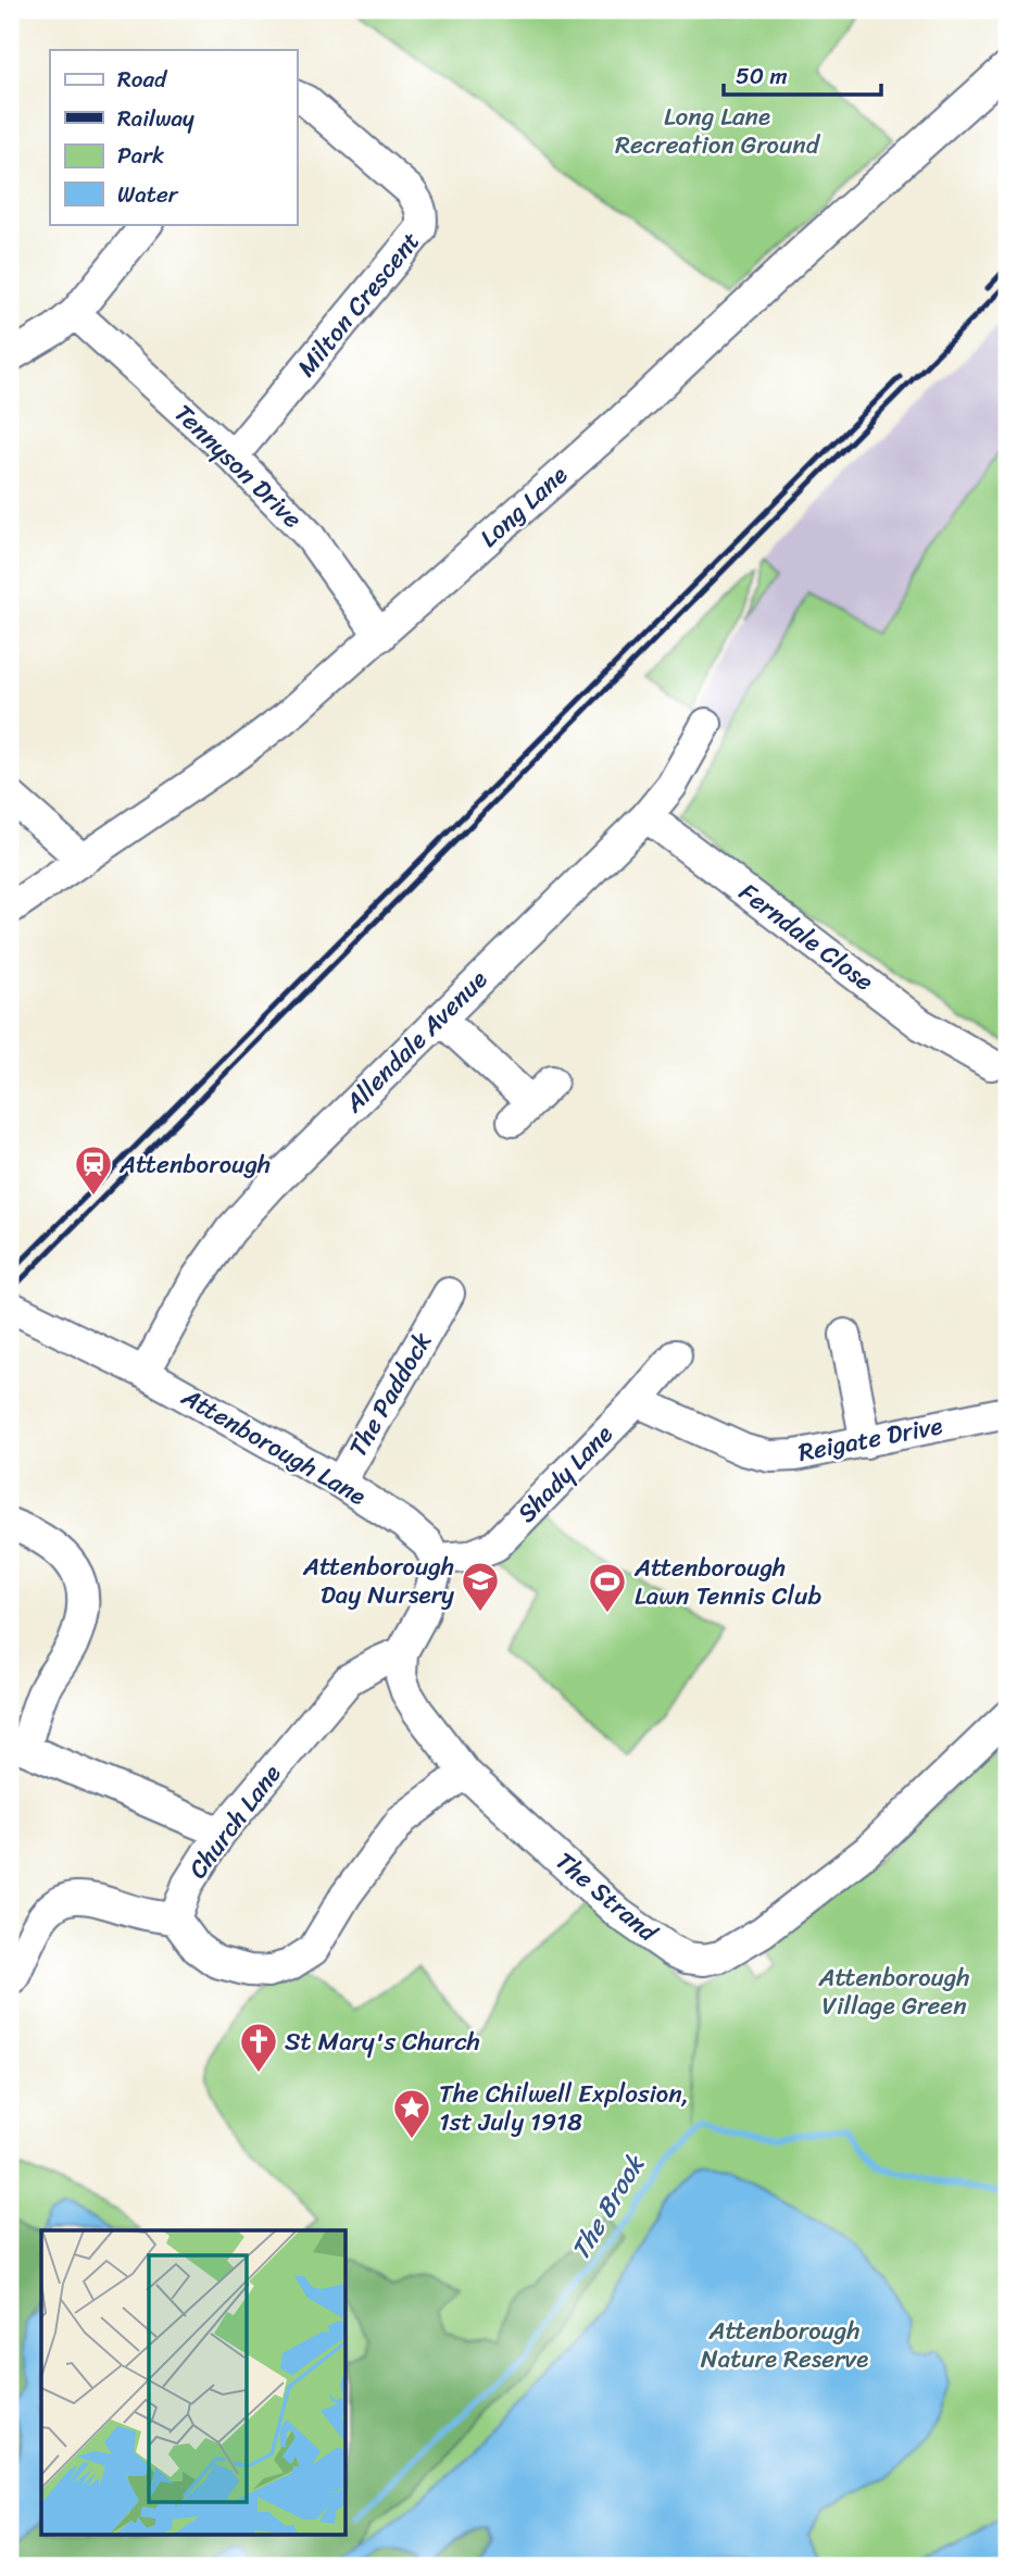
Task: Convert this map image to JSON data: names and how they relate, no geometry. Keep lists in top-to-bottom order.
{
  "streets": {
    "street": [
      "Milton Crescent",
      "Tennyson Drive",
      "Long Lane",
      "Ferndale Close",
      "Allendale Avenue",
      "The Paddock",
      "Reigate Drive",
      "Attenborough Lane",
      "Shady Lane",
      "Church Lane",
      "The Strand"
    ]
  },
  "crossings": [
    ["Milton Crescent", "Tennyson Drive"],
    ["Tennyson Drive", "Long Lane"],
    ["Ferndale Close", "Allendale Avenue"],
    ["Allendale Avenue", "Attenborough Lane"],
    ["The Paddock", "Attenborough Lane"],
    ["Reigate Drive", "Shady Lane"],
    ["Attenborough Lane", "Shady Lane"],
    ["Church Lane", "The Strand"]
  ],
  "water": ["The Brook"],
  "parks": ["Long Lane Recreation Ground", "Attenborough Village Green", "Attenborough Nature Reserve"],
  "places": {
    "station": ["Attenborough"],
    "school or university": ["Attenborough Day Nursery"],
    "sports": ["Attenborough Lawn Tennis Club"],
    "church": ["St Mary's Church"],
    "place": ["The Chilwell Explosion, 1st July 1918"]
  },
  "legend": [
    "Road",
    "Railway",
    "Park",
    "Water"
  ],
  "scale_bar": "50 m"
}
